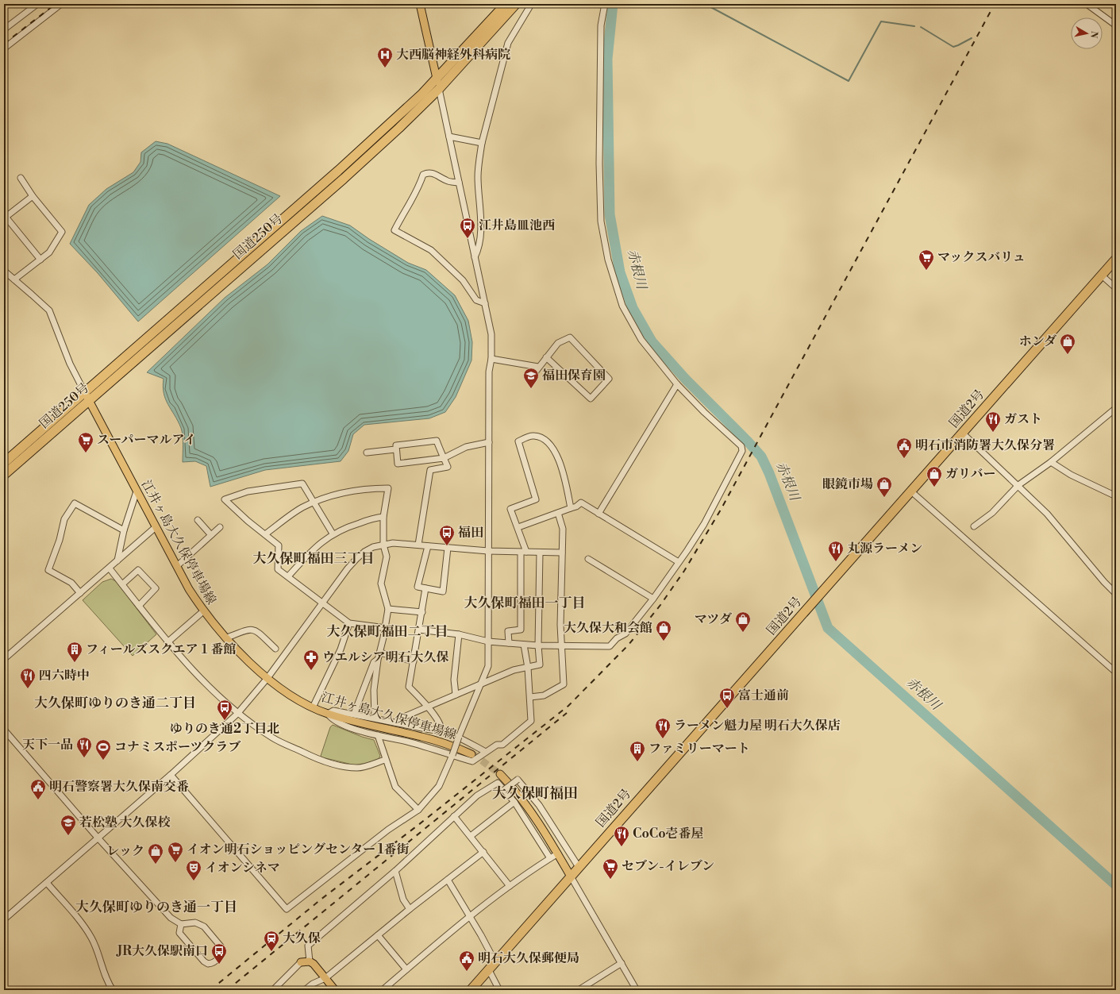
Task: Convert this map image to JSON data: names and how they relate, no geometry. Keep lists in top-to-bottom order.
{
  "streets": {
    "highway": ["国道250号", "国道2号"],
    "main road": ["江井ヶ島大久保停車場線"]
  },
  "crossings": [
    ["国道250号", "江井ヶ島大久保停車場線"]
  ],
  "districts": [
    "大久保町福田三丁目",
    "大久保町福田一丁目",
    "大久保町福田二丁目",
    "大久保町ゆりのき通二丁目",
    "大久保町福田",
    "大久保町ゆりのき通一丁目"
  ],
  "water": ["赤根川"],
  "places": {
    "hospital": ["大西脳神経外科病院"],
    "bus stop": [
      "江井島皿池西",
      "福田",
      "富士通前",
      "ゆりのき通2丁目北",
      "JR大久保駅南口"
    ],
    "supermarket": [
      "マックスバリュ",
      "スーパーマルアイ",
      "イオン明石ショッピングセンター 1番街",
      "セブン-イレブン"
    ],
    "shop": [
      "ホンダ",
      "ガリバー",
      "眼鏡市場",
      "マツダ",
      "大久保大和会館",
      "レック"
    ],
    "school or university": ["福田保育園", "若松塾 大久保校"],
    "restaurant": [
      "ガスト",
      "丸源ラーメン",
      "四六時中",
      "ラーメン魁力屋 明石大久保店",
      "天下一品",
      "CoCo壱番屋"
    ],
    "public building": ["明石市消防署大久保分署", "明石警察署大久保南交番", "明石大久保郵便局"],
    "building": ["フィールズスクエア１番館", "ファミリーマート"],
    "pharmacy": ["ウエルシア明石大久保"],
    "sports": ["コナミスポーツクラブ"],
    "theatre": ["イオンシネマ"],
    "station": ["大久保"]
  },
  "north": "right"
}
